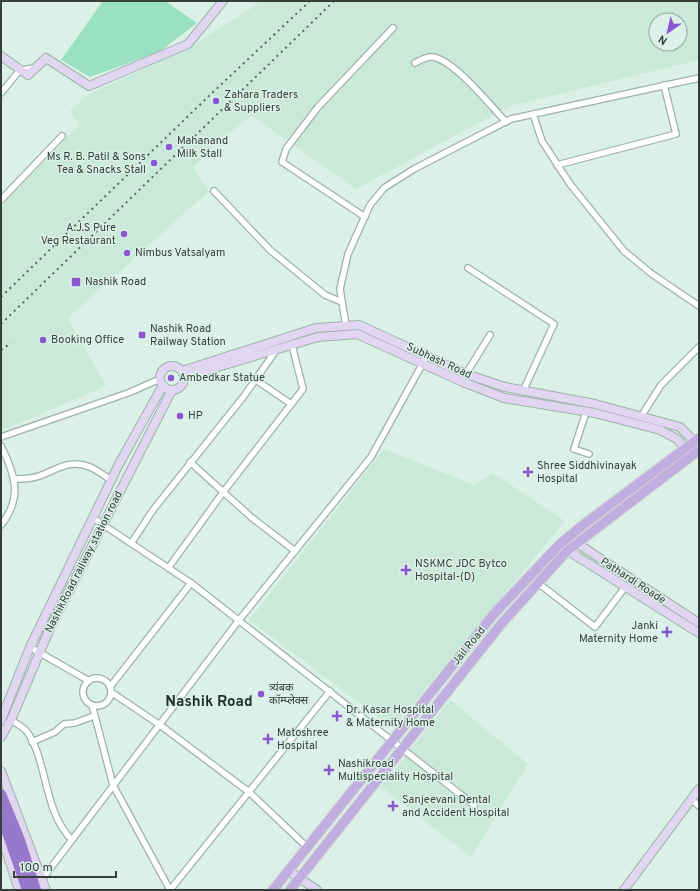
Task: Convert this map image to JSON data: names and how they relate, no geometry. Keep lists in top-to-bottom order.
{
  "streets": {
    "main road": [
      "Subhash Road",
      "NashikRoad railway station road",
      "Pathardi Roade",
      "Jail Road"
    ]
  },
  "crossings": [
    ["Subhash Road", "NashikRoad railway station road"],
    ["Subhash Road", "Jail Road"],
    ["Pathardi Roade", "Jail Road"]
  ],
  "districts": ["Nashik Road"],
  "places": {
    "other": [
      "Zahara Traders & Suppliers",
      "Mahanand Milk Stall",
      "Ms R. B. Patil & Sons Tea & Snacks Stall",
      "A.J.S Pure Veg Restaurant",
      "Nimbus Vatsalyam",
      "Booking Office",
      "Ambedkar Statue",
      "HP",
      "त्र्यंबक कॉम्प्लेक्स"
    ],
    "transit": ["Nashik Road", "Nashik Road Railway Station"],
    "health": [
      "Shree Siddhivinayak Hospital",
      "NSKMC JDC Bytco Hospital-(D)",
      "Janki Maternity Home",
      "Dr. Kasar Hospital & Maternity Home",
      "Matoshree Hospital",
      "Nashikroad Multispeciality Hospital",
      "Sanjeevani Dental and Accident Hospital"
    ]
  },
  "scale_bar": "100 m",
  "north": "bottom left"
}
